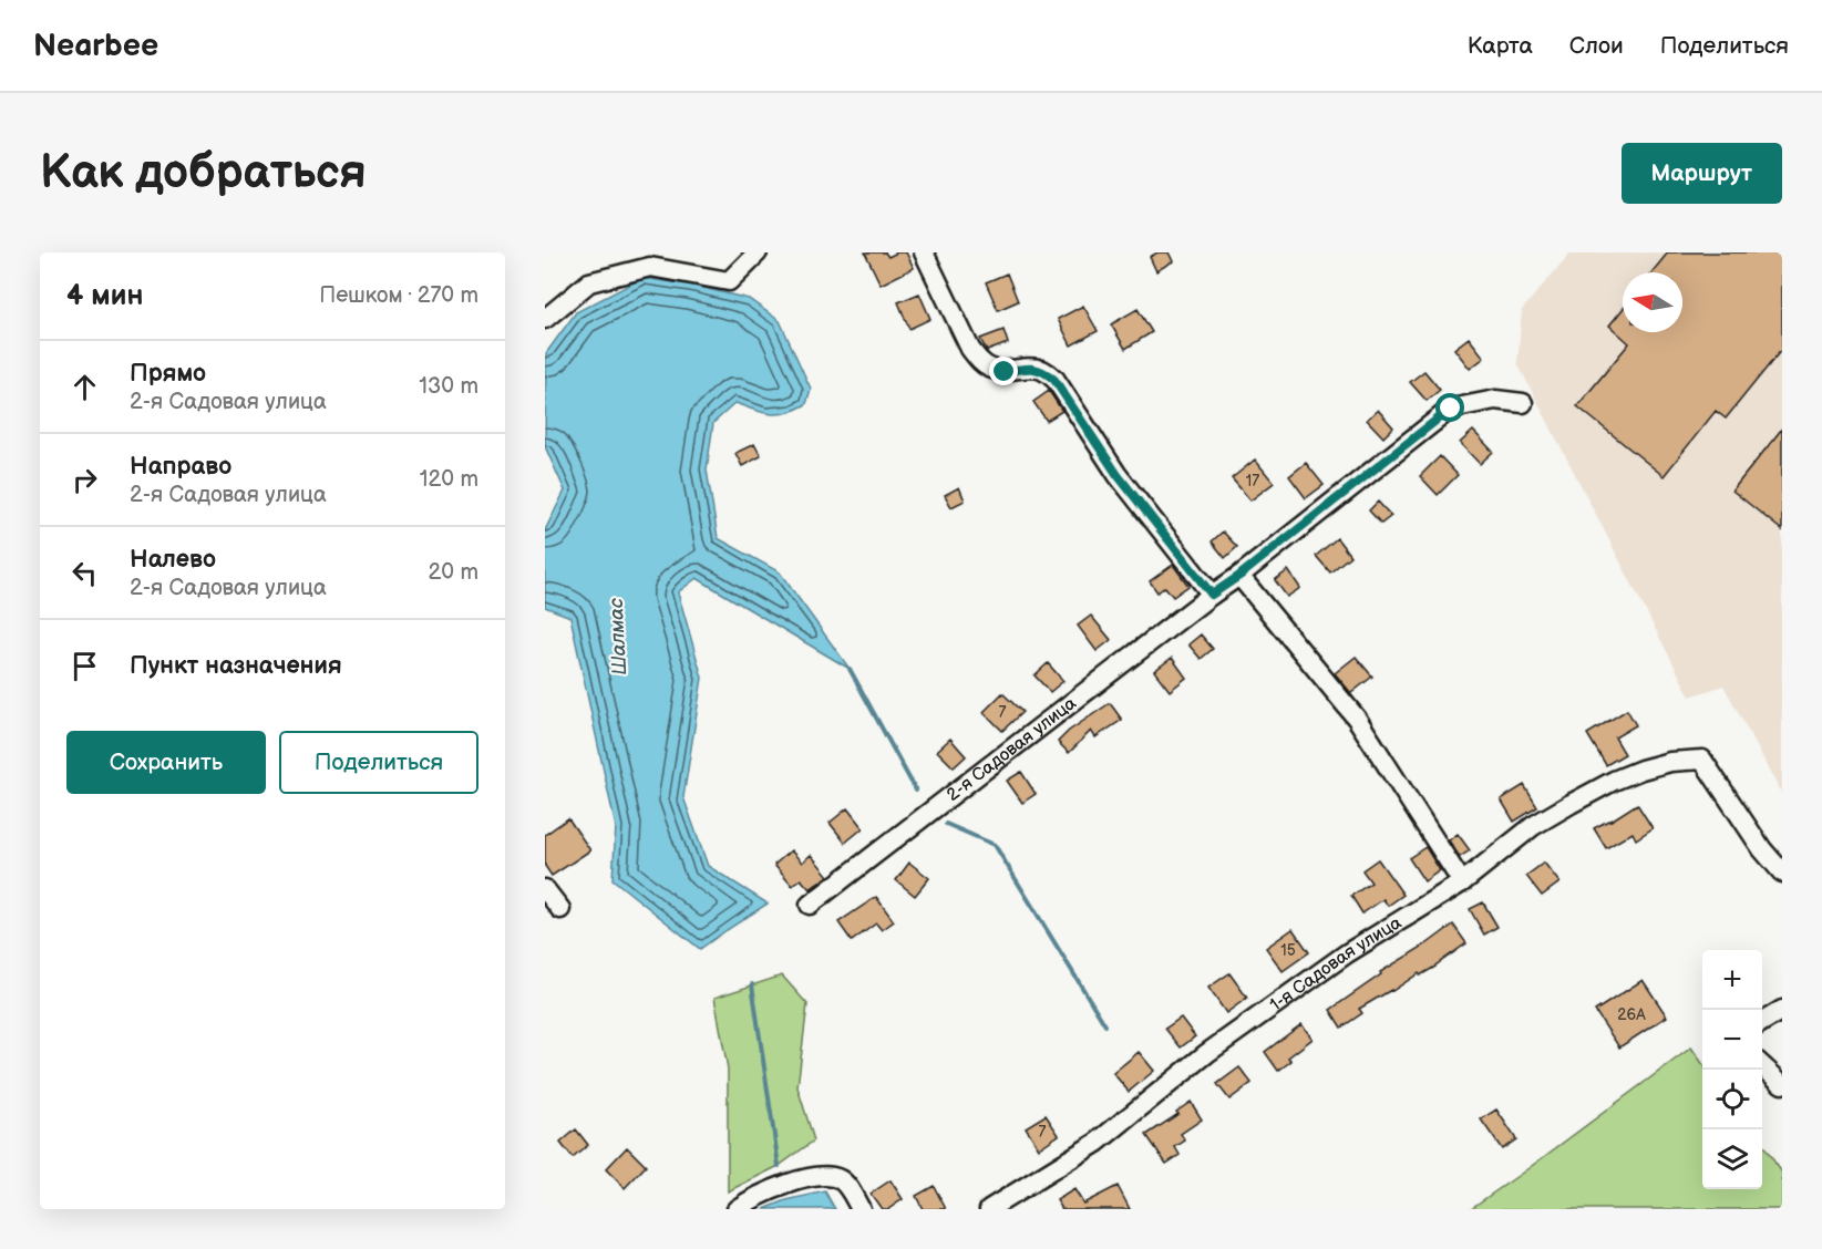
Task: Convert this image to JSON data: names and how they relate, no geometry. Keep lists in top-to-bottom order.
{
  "streets": {
    "street": ["2-я Садовая улица", "1-я Садовая улица"]
  },
  "water": ["Шалмас"],
  "house_numbers": [
    "17",
    "7",
    "15",
    "26А",
    "7"
  ],
  "north": "left",
  "page": {
    "header": "Nearbee",
    "nav": ["Карта", "Слои", "Поделиться"],
    "buttons": [
      "Маршрут",
      ["Сохранить", "Поделиться"]
    ],
    "title": "Как добраться",
    "heading": ["4 мин", "Пешком · 270 m"],
    "list": [
      ["Прямо", "2-я Садовая улица", "130 m"],
      ["Направо", "2-я Садовая улица", "120 m"],
      ["Налево", "2-я Садовая улица", "20 m"],
      "Пункт назначения"
    ],
    "map_buttons": ["+", "−"]
  }
}
